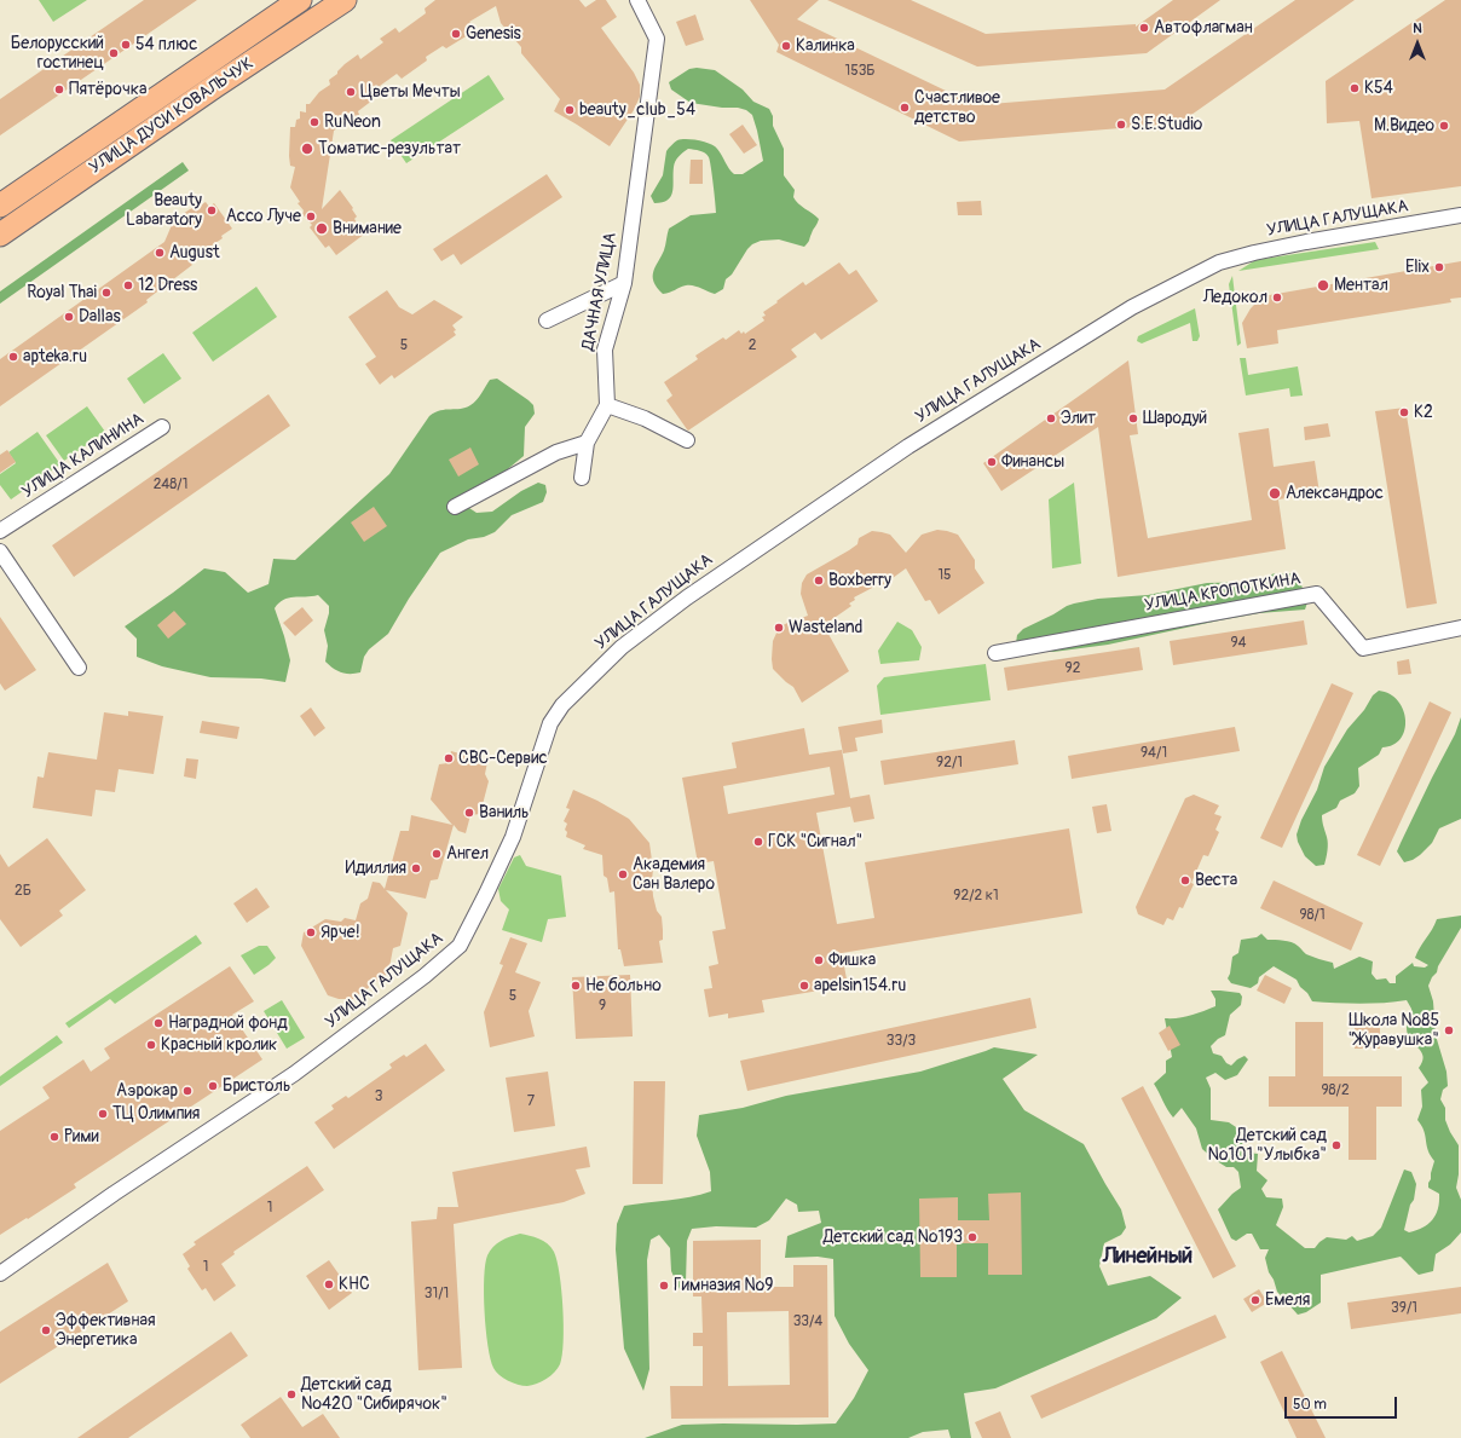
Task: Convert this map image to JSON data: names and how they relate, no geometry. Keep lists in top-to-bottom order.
{
  "streets": {
    "main road": ["УЛИЦА ДУСИ КОВАЛЬЧУК"],
    "street": [
      "УЛИЦА ГАЛУЩАКА",
      "ДАЧНАЯ УЛИЦА",
      "УЛИЦА КАЛИНИНА",
      "УЛИЦА КРОПОТКИНА"
    ]
  },
  "districts": ["Линейный"],
  "places": [
    "Автофлагман",
    "Genesis",
    "54 плюс",
    "Калинка",
    "Белорусский гостинец",
    "К54",
    "Пятёрочка",
    "Цветы Мечты",
    "Счастливое детство",
    "beauty_club_54",
    "RuNeon",
    "S.E.Studio",
    "М.Видео",
    "Томатис-результат",
    "Beauty Labaratory",
    "Ассо Луче",
    "Внимание",
    "August",
    "Elix",
    "12 Dress",
    "Ментал",
    "Royal Thai",
    "Ледокол",
    "Dallas",
    "apteka.ru",
    "К2",
    "Элит",
    "Шародуй",
    "Финансы",
    "Александрос",
    "Boxberry",
    "Wasteland",
    "СВС-Сервис",
    "Ваниль",
    "ГСК \"Сигнал\"",
    "Ангел",
    "Идиллия",
    "Академия Сан Валеро",
    "Веста",
    "Ярче!",
    "Фишка",
    "Не больно",
    "apelsin154.ru",
    "Наградной фонд",
    "Школа №85 \"Журавушка\"",
    "Красный кролик",
    "Бристоль",
    "Аэрокар",
    "ТЦ Олимпия",
    "Рими",
    "Детский сад №101 \"Улыбка\"",
    "Детский сад №193",
    "КНС",
    "Гимназия №9",
    "Емеля",
    "Эффективная Энергетика",
    "Детский сад №420 \"Сибирячок\""
  ],
  "house_numbers": [
    "153Б",
    "5",
    "2",
    "248/1",
    "15",
    "94",
    "92",
    "94/1",
    "92/1",
    "2Б",
    "92/2 к1",
    "98/1",
    "5",
    "9",
    "33/3",
    "98/2",
    "3",
    "7",
    "1",
    "1",
    "31/1",
    "39/1",
    "33/4"
  ],
  "scale_bar": "50 m",
  "north": "top"
}
